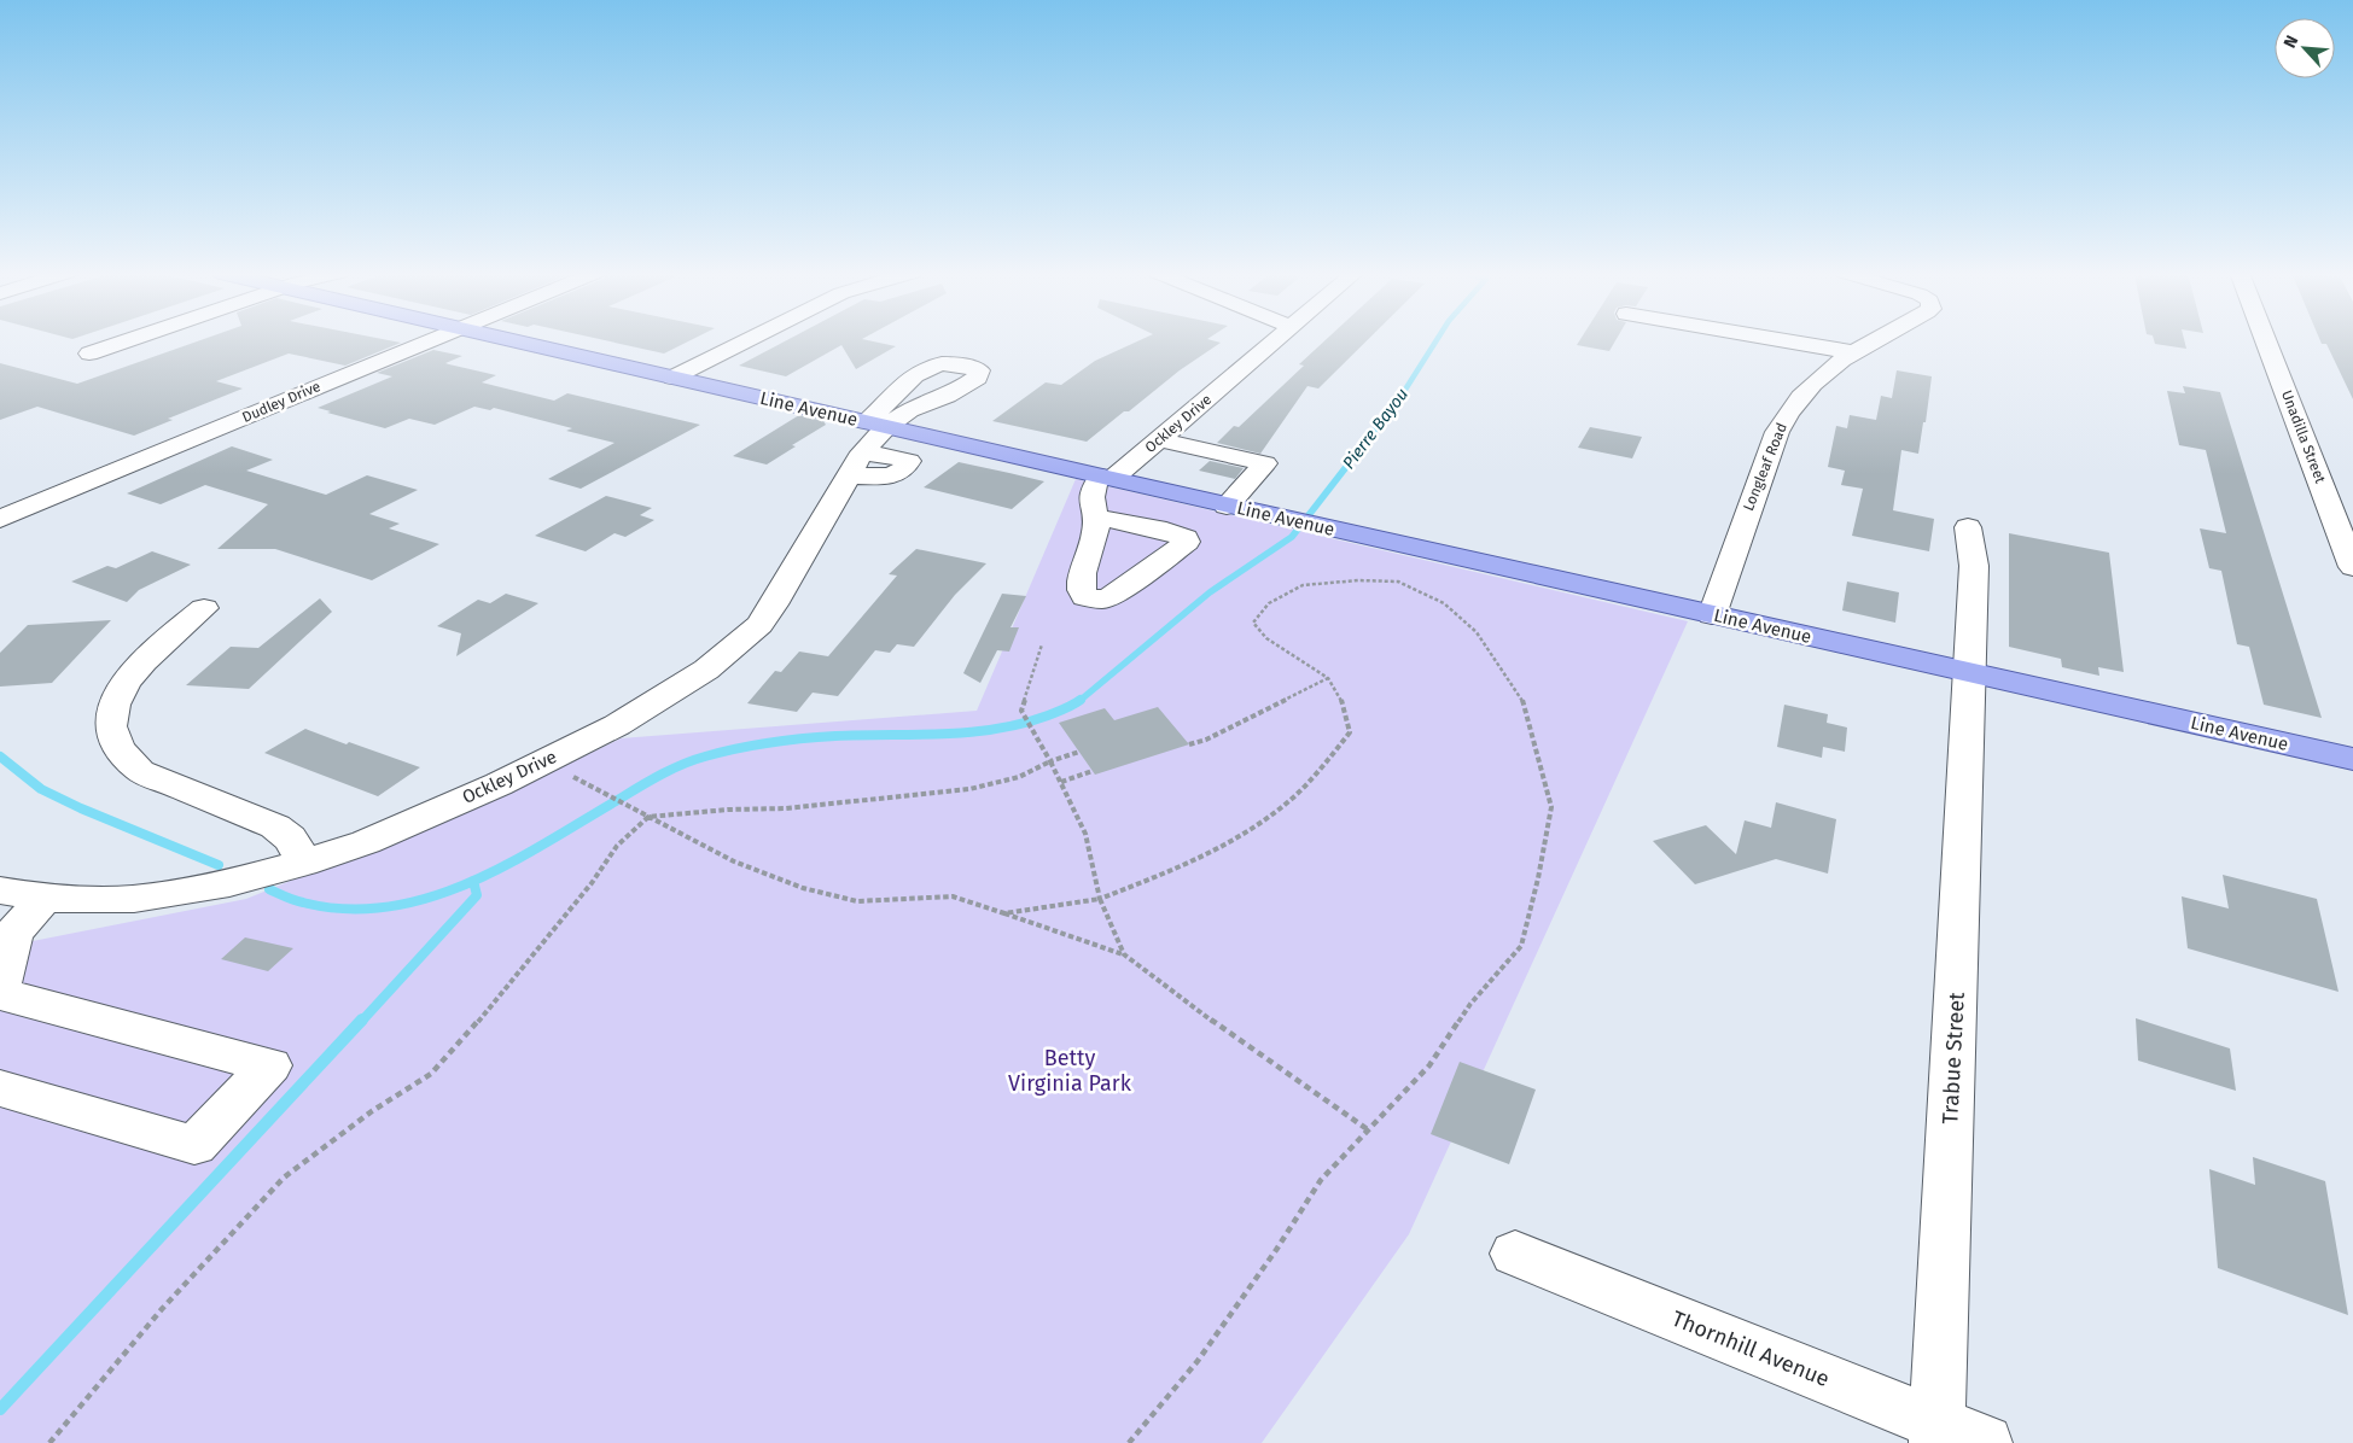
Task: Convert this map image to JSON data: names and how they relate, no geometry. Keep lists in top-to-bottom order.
{
  "streets": {
    "main road": ["Line Avenue"],
    "street": [
      "Dudley Drive",
      "Ockley Drive",
      "Unadilla Street",
      "Longleaf Road",
      "Trabue Street",
      "Thornhill Avenue"
    ]
  },
  "crossings": [
    ["Line Avenue", "Ockley Drive"],
    ["Line Avenue", "Longleaf Road"],
    ["Line Avenue", "Trabue Street"],
    ["Trabue Street", "Thornhill Avenue"]
  ],
  "water": ["Pierre Bayou"],
  "parks": ["Betty Virginia Park"],
  "north": "top left"
}
